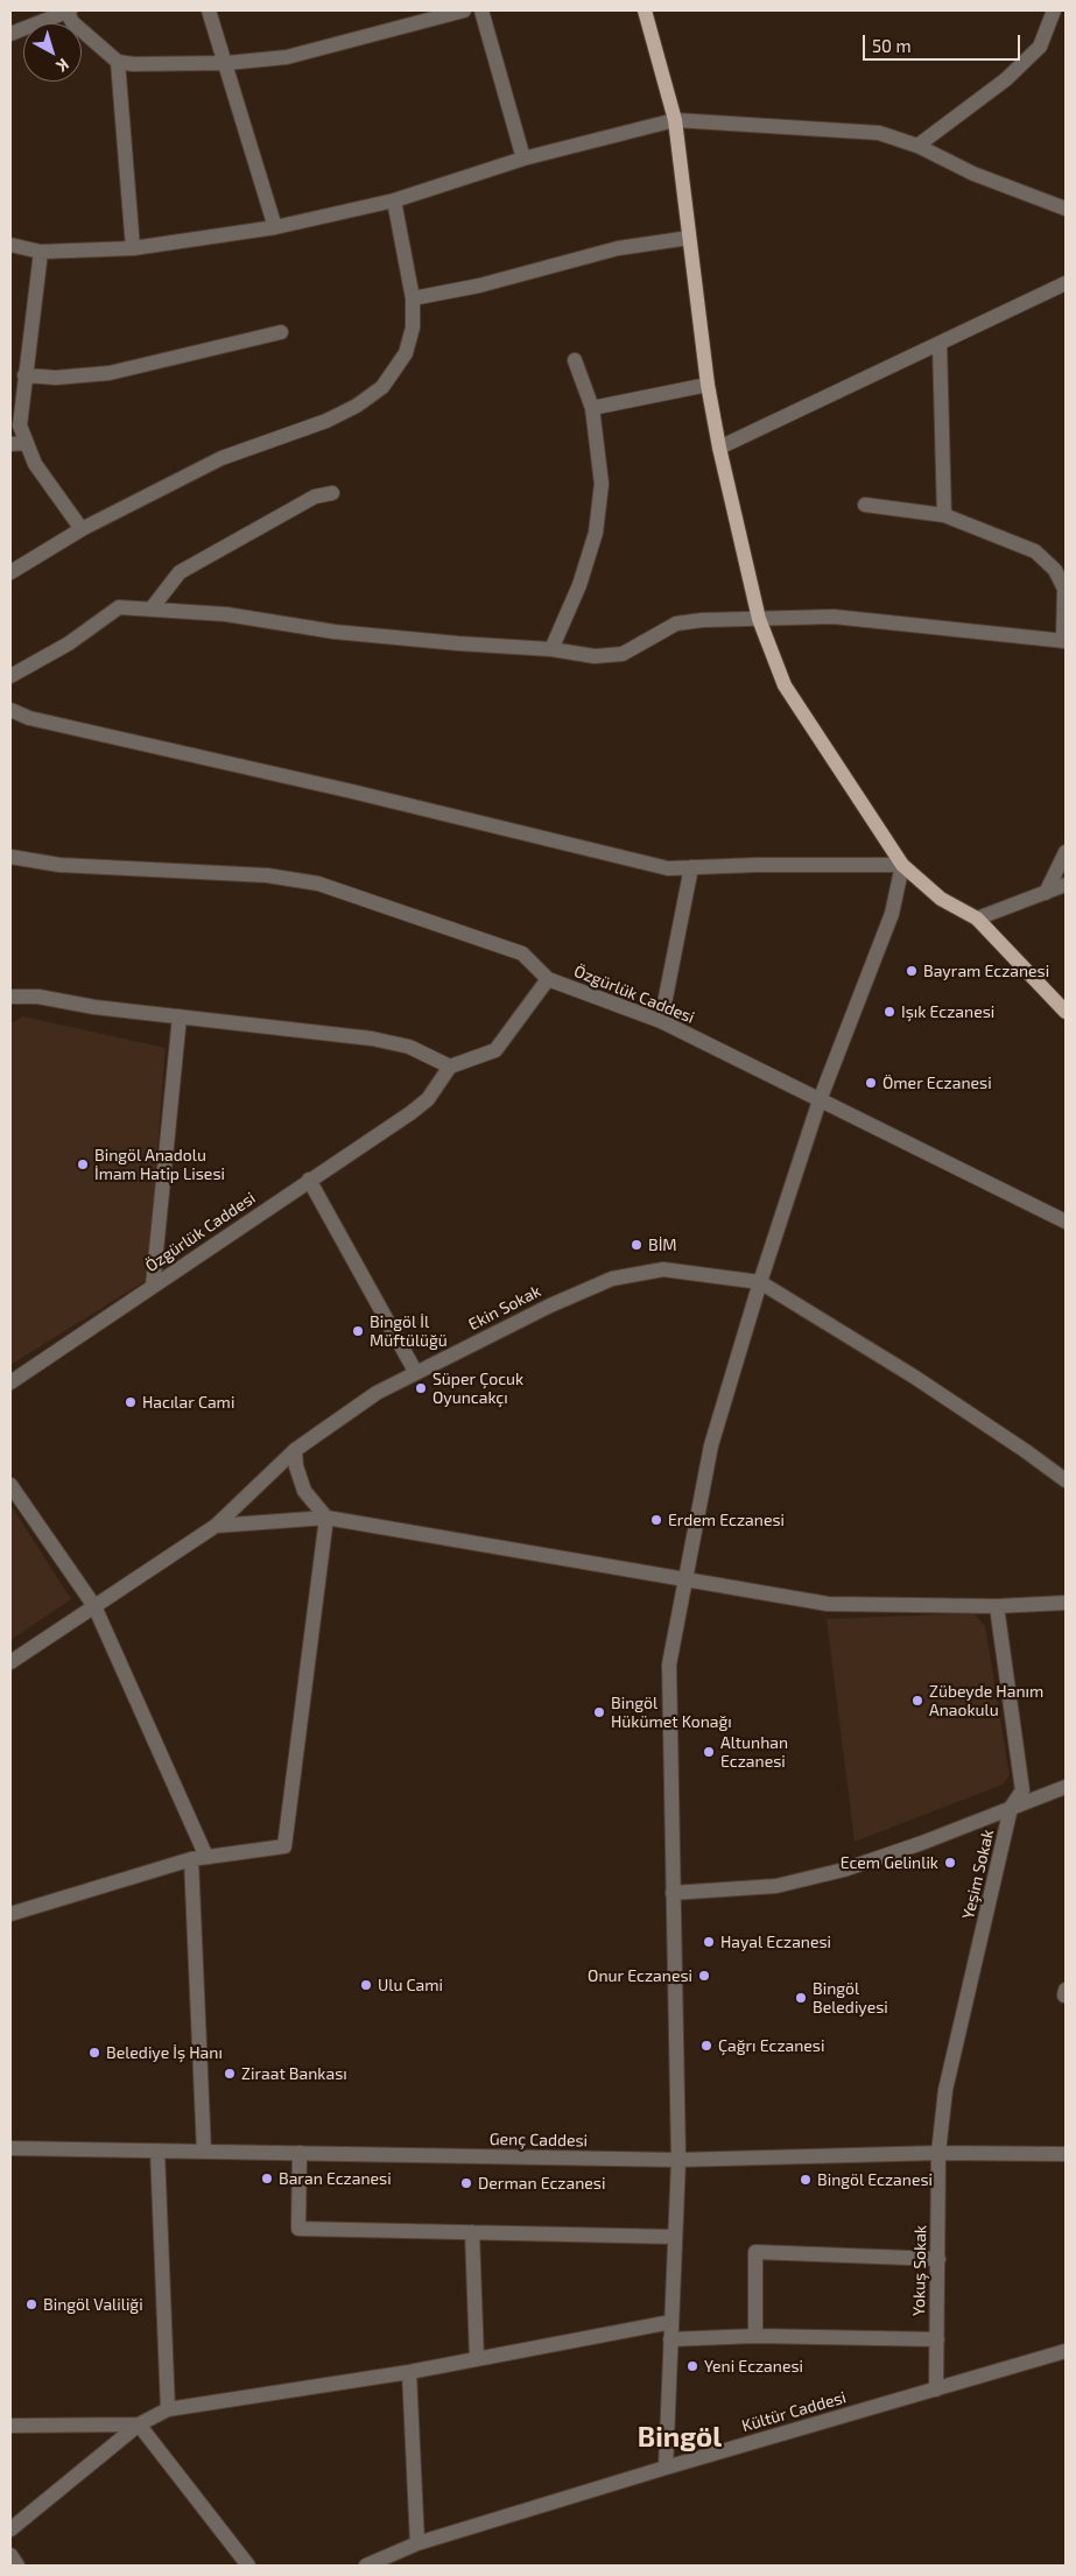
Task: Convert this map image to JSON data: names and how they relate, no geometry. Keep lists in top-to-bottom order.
{
  "streets": {
    "street": [
      "Özgürlük Caddesi",
      "Ekin Sokak",
      "Yeşim Sokak",
      "Genç Caddesi",
      "Yokuş Sokak",
      "Kültür Caddesi"
    ]
  },
  "crossings": [
    ["Yeşim Sokak", "Genç Caddesi"],
    ["Yeşim Sokak", "Yokuş Sokak"],
    ["Genç Caddesi", "Yokuş Sokak"],
    ["Yokuş Sokak", "Kültür Caddesi"]
  ],
  "districts": ["Bingöl"],
  "places": [
    "Bayram Eczanesi",
    "Işık Eczanesi",
    "Ömer Eczanesi",
    "Bingöl Anadolu İmam Hatip Lisesi",
    "BİM",
    "Bingöl İl Müftülüğü",
    "Süper Çocuk Oyuncakçı",
    "Hacılar Cami",
    "Erdem Eczanesi",
    "Zübeyde Hanım Anaokulu",
    "Bingöl Hükümet Konağı",
    "Altunhan Eczanesi",
    "Ecem Gelinlik",
    "Hayal Eczanesi",
    "Onur Eczanesi",
    "Ulu Cami",
    "Bingöl Belediyesi",
    "Çağrı Eczanesi",
    "Belediye İş Hanı",
    "Ziraat Bankası",
    "Baran Eczanesi",
    "Bingöl Eczanesi",
    "Derman Eczanesi",
    "Bingöl Valiliği",
    "Yeni Eczanesi"
  ],
  "scale_bar": "50 m",
  "north": "bottom right"
}
